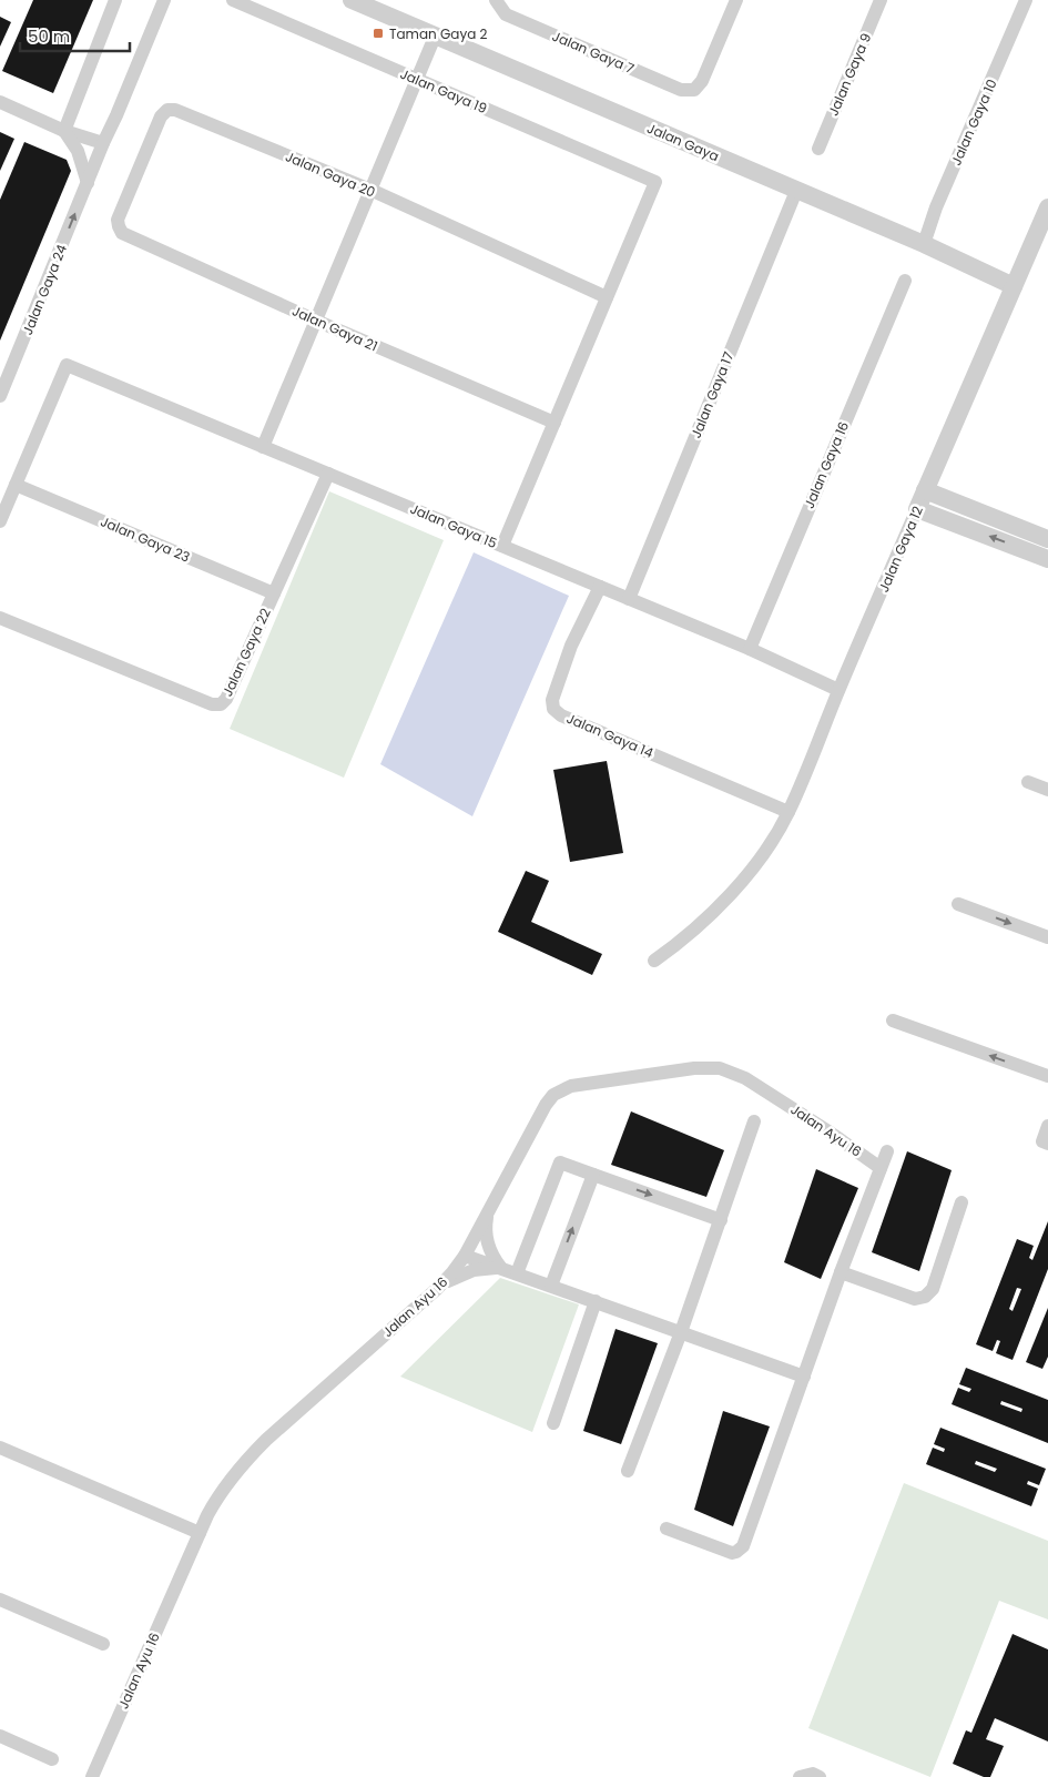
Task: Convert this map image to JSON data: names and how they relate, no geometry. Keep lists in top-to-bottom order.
{
  "streets": {
    "street": [
      "Jalan Gaya 7",
      "Jalan Gaya 9",
      "Jalan Gaya 19",
      "Jalan Gaya 10",
      "Jalan Gaya",
      "Jalan Gaya 20",
      "Jalan Gaya 24",
      "Jalan Gaya 21",
      "Jalan Gaya 17",
      "Jalan Gaya 16",
      "Jalan Gaya 15",
      "Jalan Gaya 23",
      "Jalan Gaya 12",
      "Jalan Gaya 22",
      "Jalan Gaya 14",
      "Jalan Ayu 16"
    ]
  },
  "crossings": [
    ["Jalan Gaya 19", "Jalan Gaya 20"],
    ["Jalan Gaya 10", "Jalan Gaya"],
    ["Jalan Gaya", "Jalan Gaya 17"],
    ["Jalan Gaya", "Jalan Gaya 12"],
    ["Jalan Gaya 20", "Jalan Gaya 21"],
    ["Jalan Gaya 17", "Jalan Gaya 15"],
    ["Jalan Gaya 16", "Jalan Gaya 15"],
    ["Jalan Gaya 15", "Jalan Gaya 23"],
    ["Jalan Gaya 15", "Jalan Gaya 12"],
    ["Jalan Gaya 15", "Jalan Gaya 22"],
    ["Jalan Gaya 15", "Jalan Gaya 14"],
    ["Jalan Gaya 23", "Jalan Gaya 22"],
    ["Jalan Gaya 12", "Jalan Gaya 14"]
  ],
  "one_way": ["Jalan Gaya 24"],
  "places": {
    "transit": ["Taman Gaya 2"]
  },
  "scale_bar": "50 m"
}
